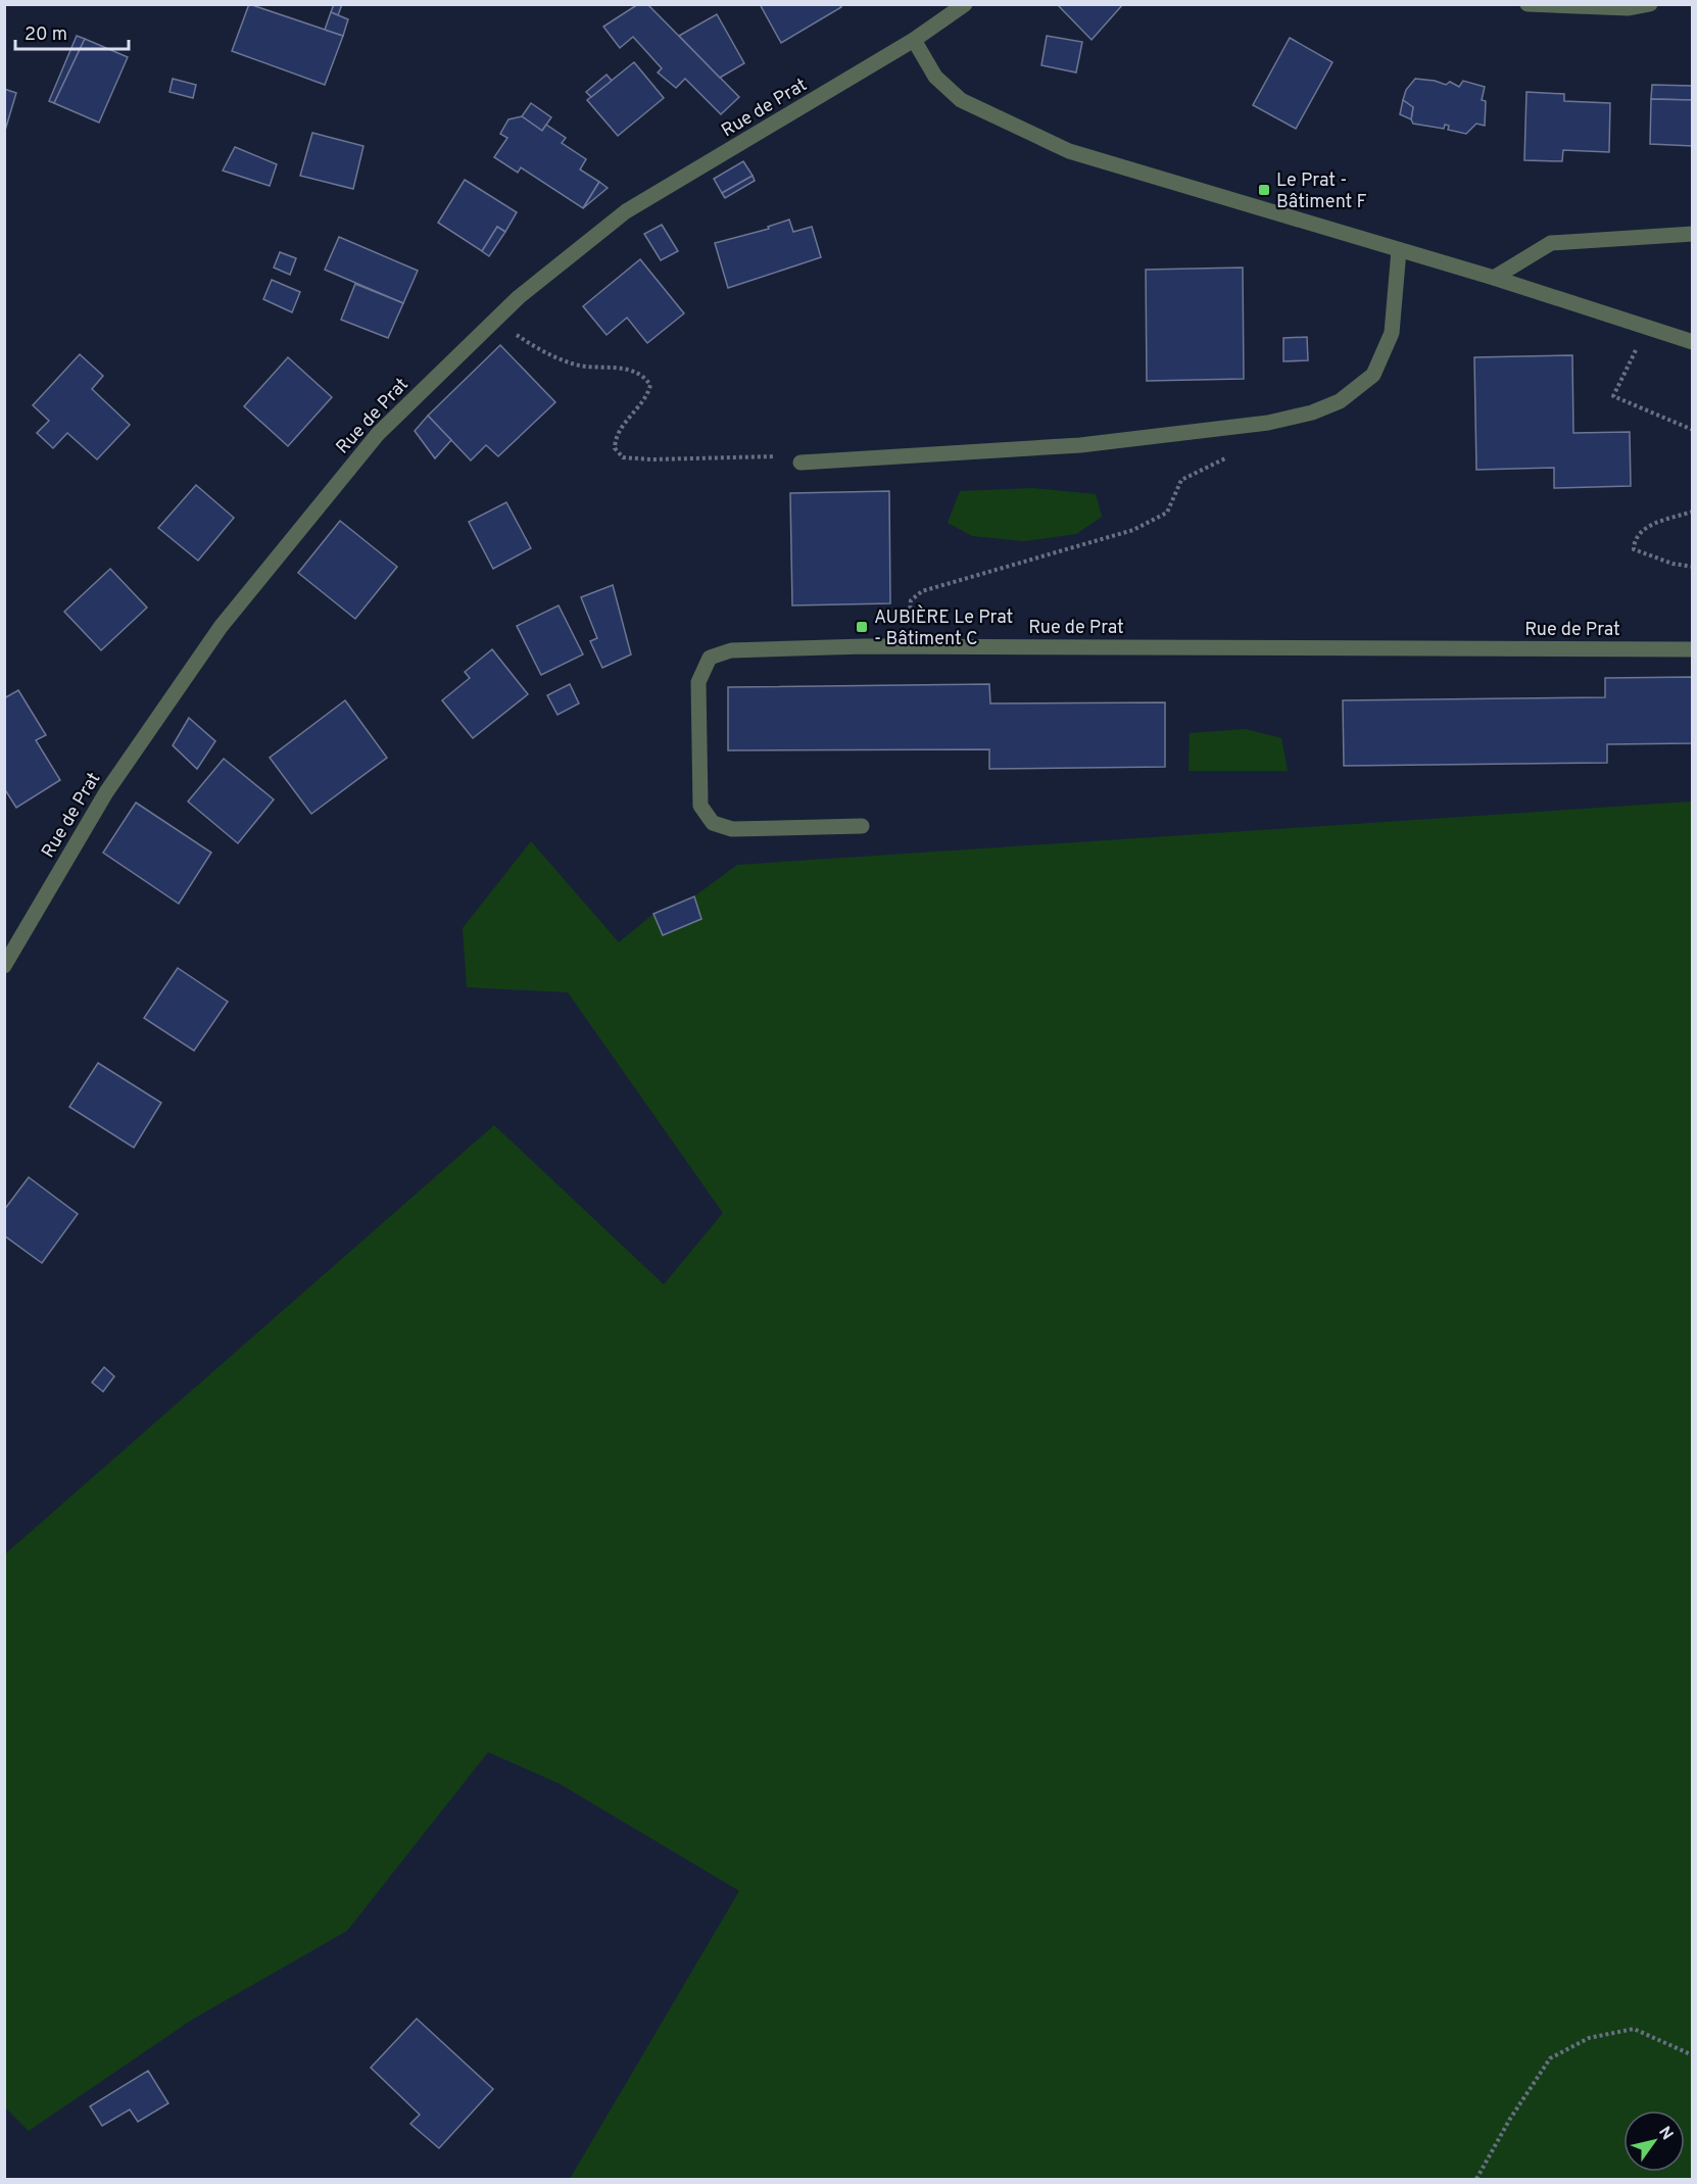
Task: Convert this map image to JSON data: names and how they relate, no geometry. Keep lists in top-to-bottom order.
{
  "streets": {
    "street": ["Rue de Prat"]
  },
  "places": {
    "transit": ["Le Prat - Bâtiment F", "AUBIÈRE Le Prat - Bâtiment C"]
  },
  "scale_bar": "20 m",
  "north": "top right"
}
